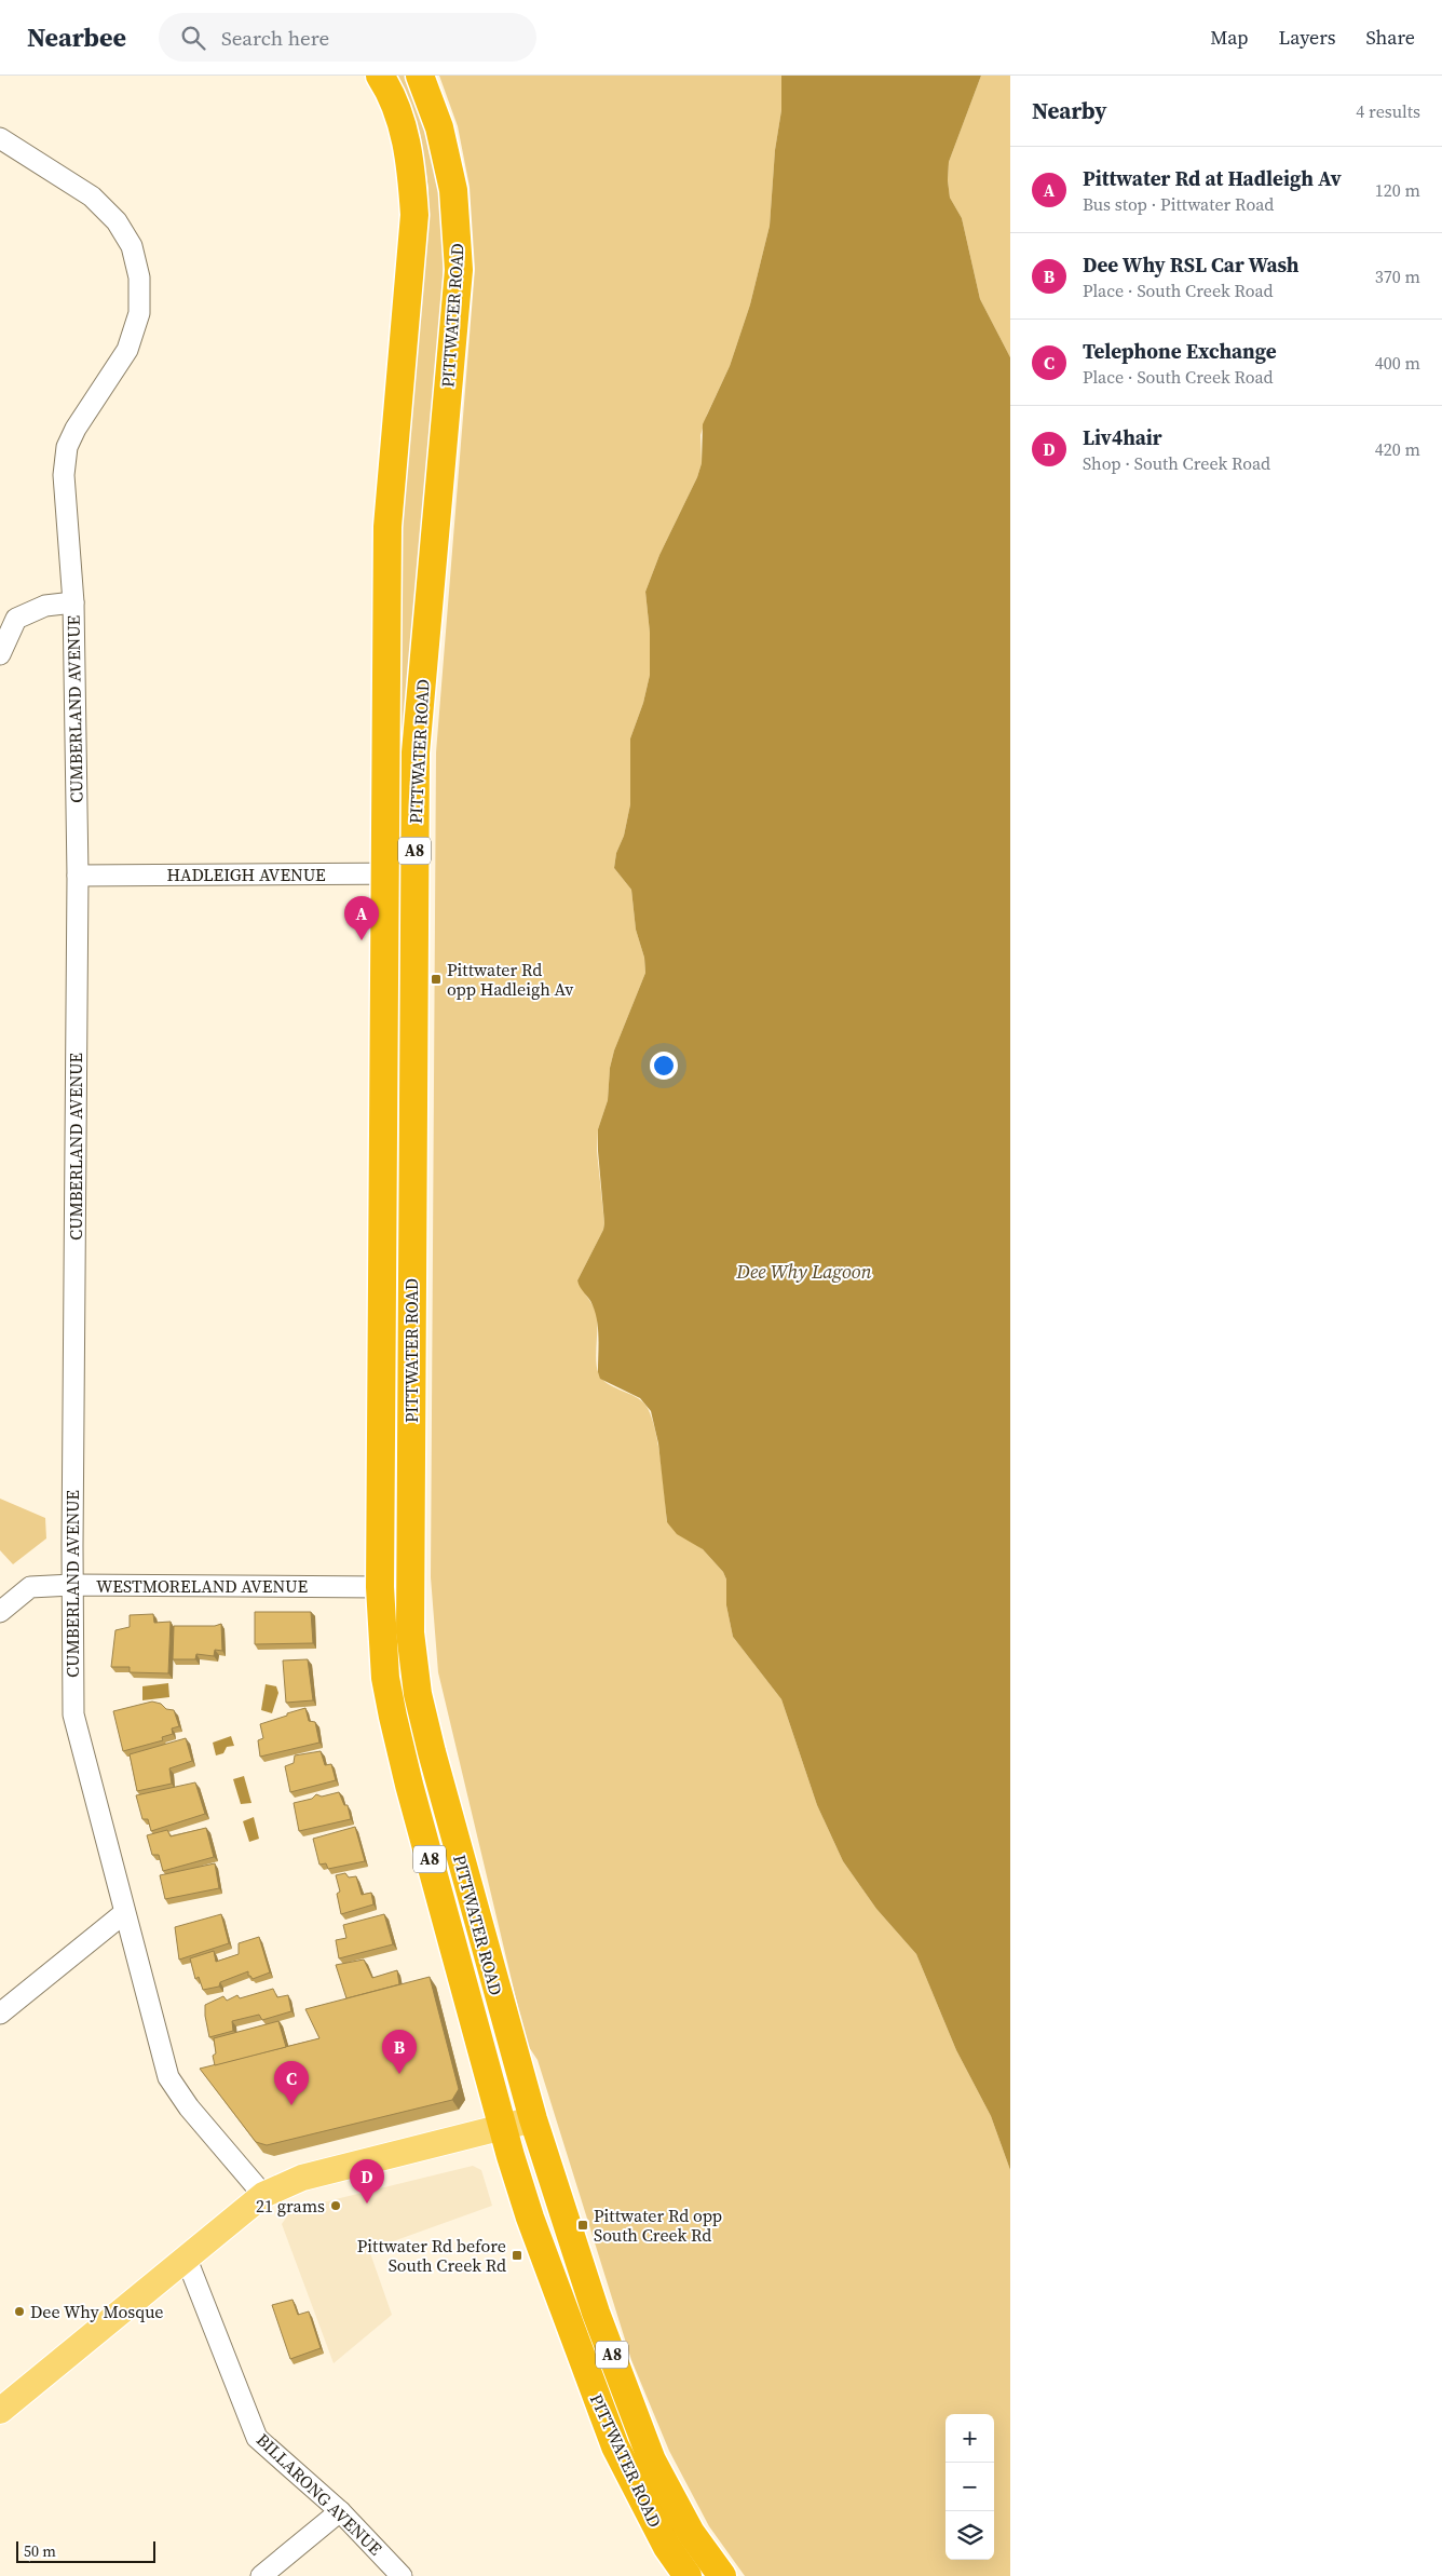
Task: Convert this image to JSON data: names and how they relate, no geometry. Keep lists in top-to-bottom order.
{
  "streets": {
    "highway": ["PITTWATER ROAD", "A8"],
    "street": [
      "CUMBERLAND AVENUE",
      "HADLEIGH AVENUE",
      "WESTMORELAND AVENUE",
      "BILLARONG AVENUE"
    ]
  },
  "crossings": [
    ["PITTWATER ROAD", "HADLEIGH AVENUE"],
    ["PITTWATER ROAD", "WESTMORELAND AVENUE"],
    ["CUMBERLAND AVENUE", "HADLEIGH AVENUE"],
    ["CUMBERLAND AVENUE", "WESTMORELAND AVENUE"]
  ],
  "water": ["Dee Why Lagoon"],
  "places": {
    "transit": ["Pittwater Rd opp Hadleigh Av", "Pittwater Rd opp South Creek Rd", "Pittwater Rd before South Creek Rd"],
    "other": ["21 grams", "Dee Why Mosque"]
  },
  "scale_bar": "50 m",
  "page": {
    "header": "Nearbee",
    "search": "Search here",
    "nav": ["Map", "Layers", "Share"],
    "heading": ["Nearby", "4 results"],
    "list": [
      {
        "mark": "A",
        "name": "Pittwater Rd at Hadleigh Av",
        "note": "Bus stop · Pittwater Road",
        "value": "120 m"
      },
      {
        "mark": "B",
        "name": "Dee Why RSL Car Wash",
        "note": "Place · South Creek Road",
        "value": "370 m"
      },
      {
        "mark": "C",
        "name": "Telephone Exchange",
        "note": "Place · South Creek Road",
        "value": "400 m"
      },
      {
        "mark": "D",
        "name": "Liv4hair",
        "note": "Shop · South Creek Road",
        "value": "420 m"
      }
    ],
    "pins": [
      "A",
      "B",
      "C",
      "D"
    ],
    "map_buttons": ["+", "−"],
    "scale": "50 m"
  }
}
